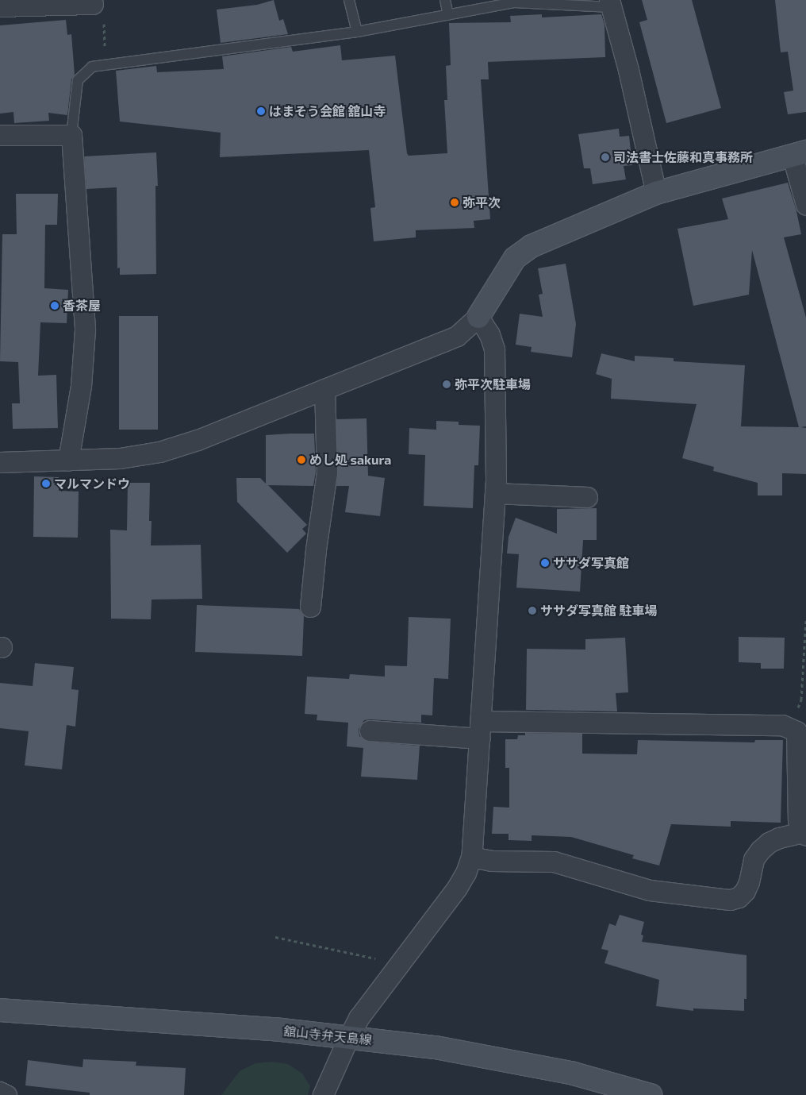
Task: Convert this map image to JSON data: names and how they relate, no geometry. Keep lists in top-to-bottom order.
{
  "streets": {
    "main road": ["舘山寺弁天島線"]
  },
  "places": [
    "はまそう会館 舘山寺",
    "司法書士佐藤和真事務所",
    "弥平次",
    "香茶屋",
    "弥平次駐車場",
    "めし処 sakura",
    "マルマンドウ",
    "ササダ写真館",
    "ササダ写真館 駐車場"
  ]
}
